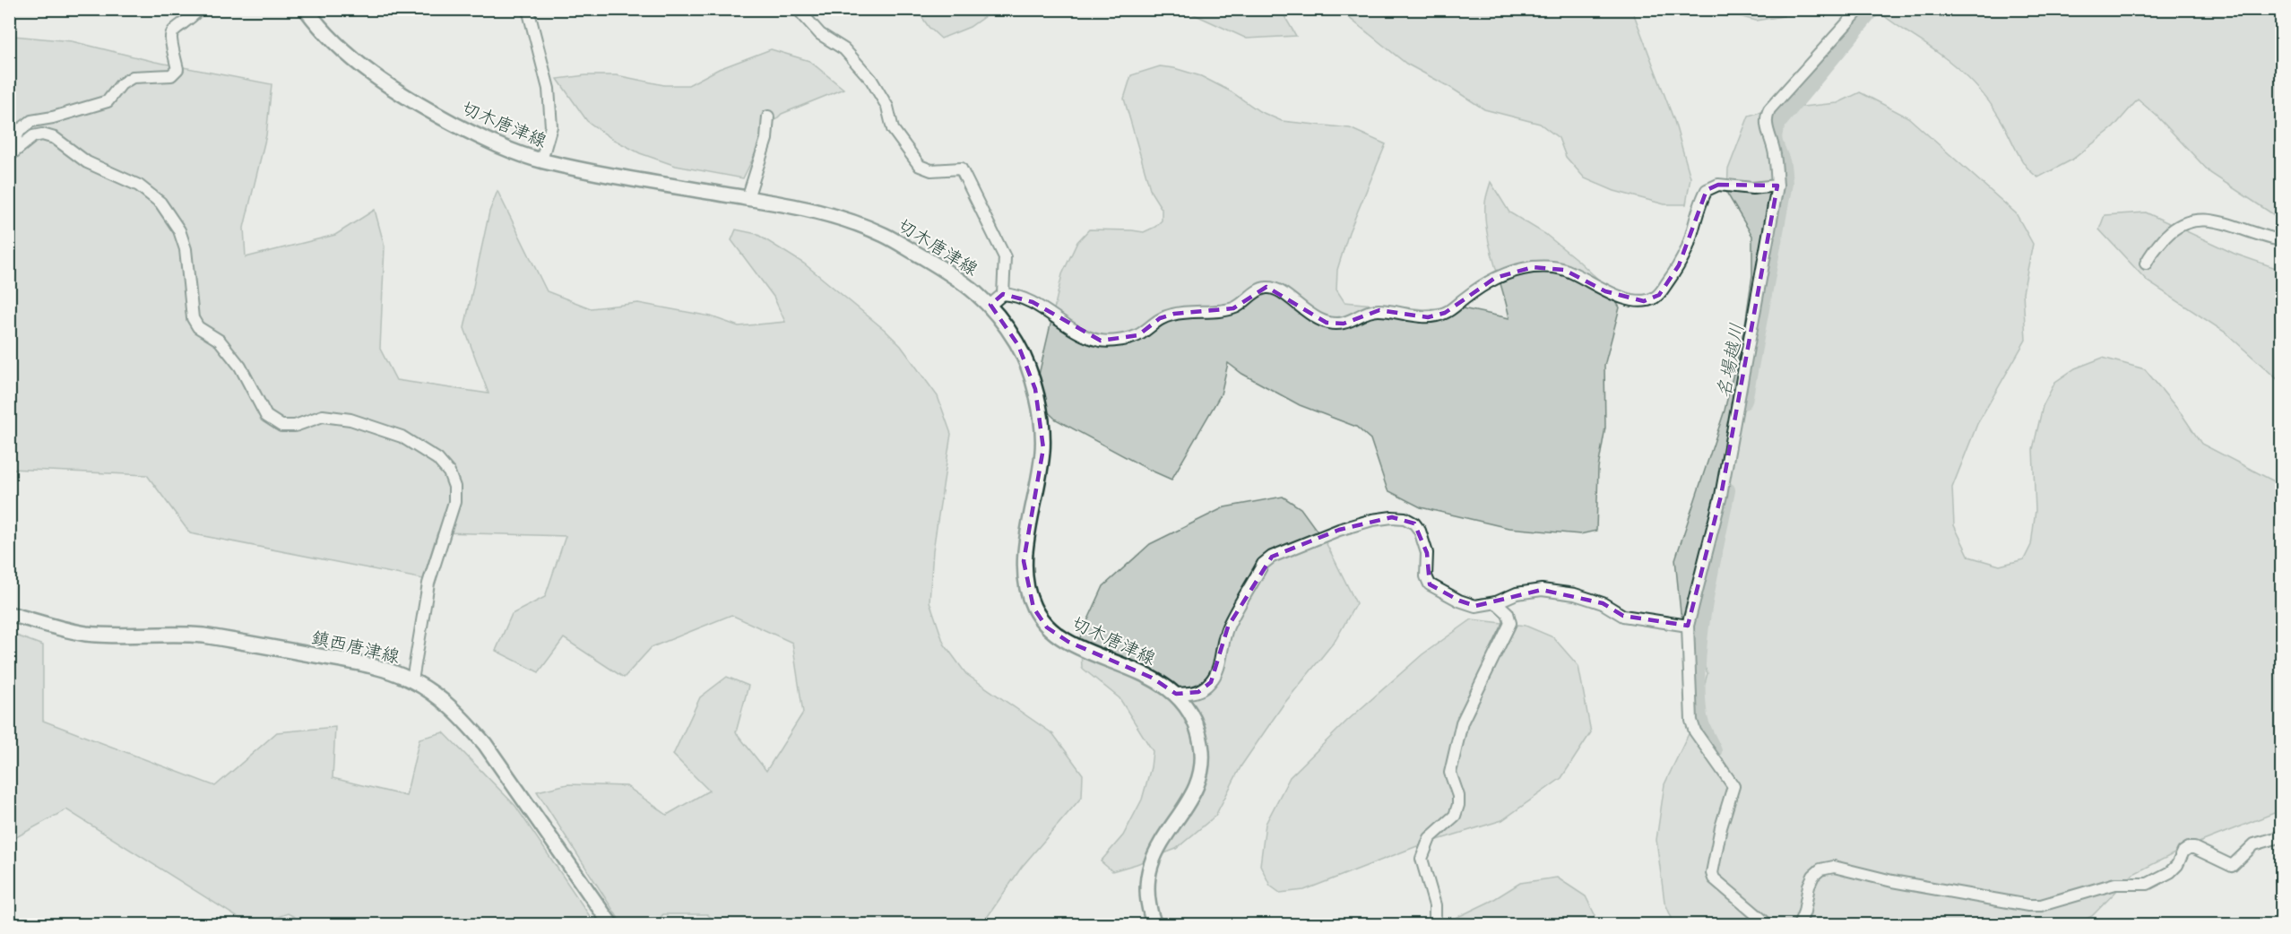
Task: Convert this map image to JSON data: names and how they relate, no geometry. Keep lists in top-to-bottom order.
{
  "streets": {
    "main road": ["切木唐津線", "鎮西唐津線"]
  },
  "water": ["名場越川"]
}
